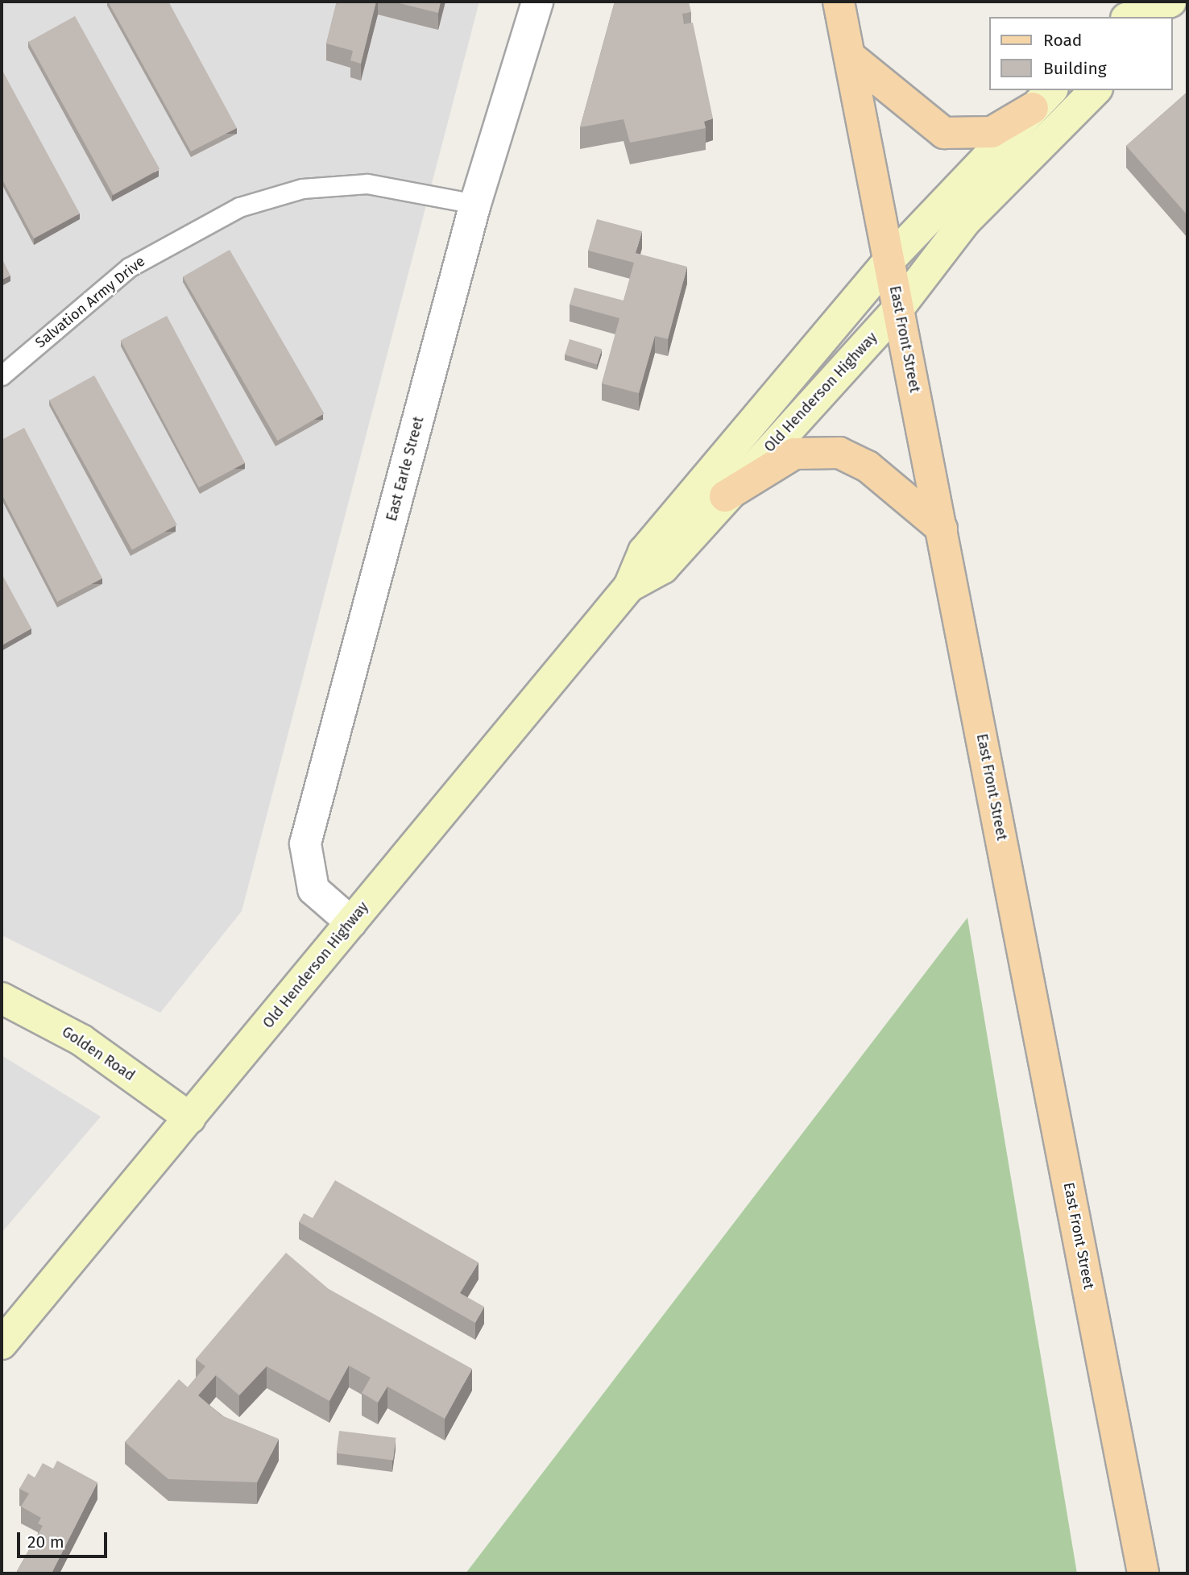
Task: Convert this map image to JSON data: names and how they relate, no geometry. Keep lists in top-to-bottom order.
{
  "streets": {
    "main road": ["East Front Street", "Old Henderson Highway", "Golden Road"],
    "street": ["East Earle Street"],
    "lane": ["Salvation Army Drive"]
  },
  "crossings": [
    ["Salvation Army Drive", "East Earle Street"],
    ["East Front Street", "Old Henderson Highway"],
    ["Old Henderson Highway", "East Earle Street"],
    ["Old Henderson Highway", "Golden Road"]
  ],
  "legend": ["Road", "Building"],
  "scale_bar": "20 m"
}
